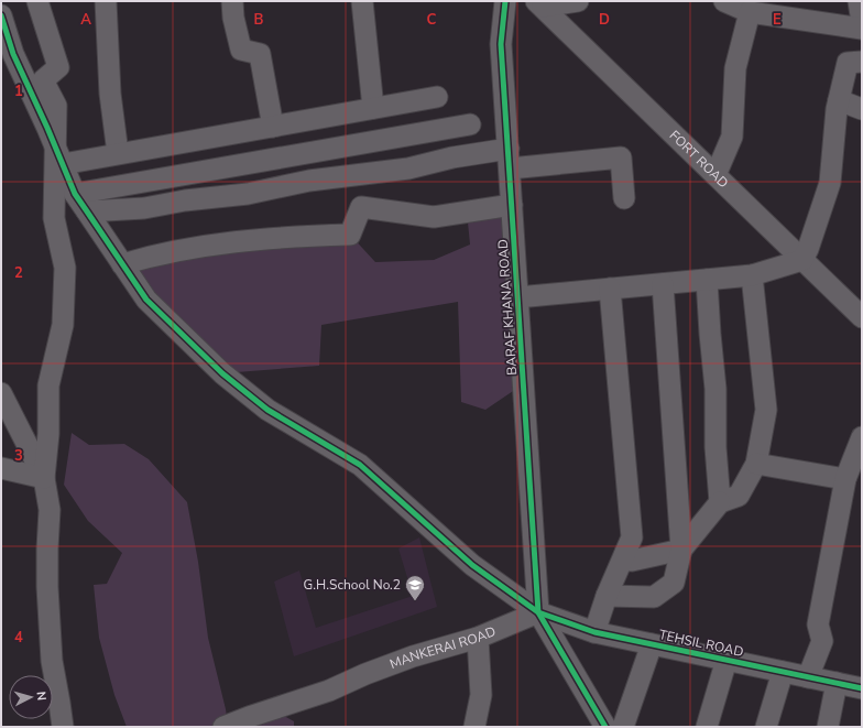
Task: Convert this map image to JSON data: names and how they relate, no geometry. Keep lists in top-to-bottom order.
{
  "streets": {
    "street": [
      "FORT ROAD",
      "BARAF KHANA ROAD",
      "TEHSIL ROAD",
      "MANKERAI ROAD"
    ]
  },
  "crossings": [
    ["BARAF KHANA ROAD", "TEHSIL ROAD"],
    ["BARAF KHANA ROAD", "MANKERAI ROAD"],
    ["TEHSIL ROAD", "MANKERAI ROAD"]
  ],
  "places": {
    "school or university": ["G.H.School No.2"]
  },
  "north": "right",
  "grid": {
    "columns": [
      "A",
      "B",
      "C",
      "D",
      "E"
    ],
    "rows": [
      "1",
      "2",
      "3",
      "4"
    ]
  }
}
